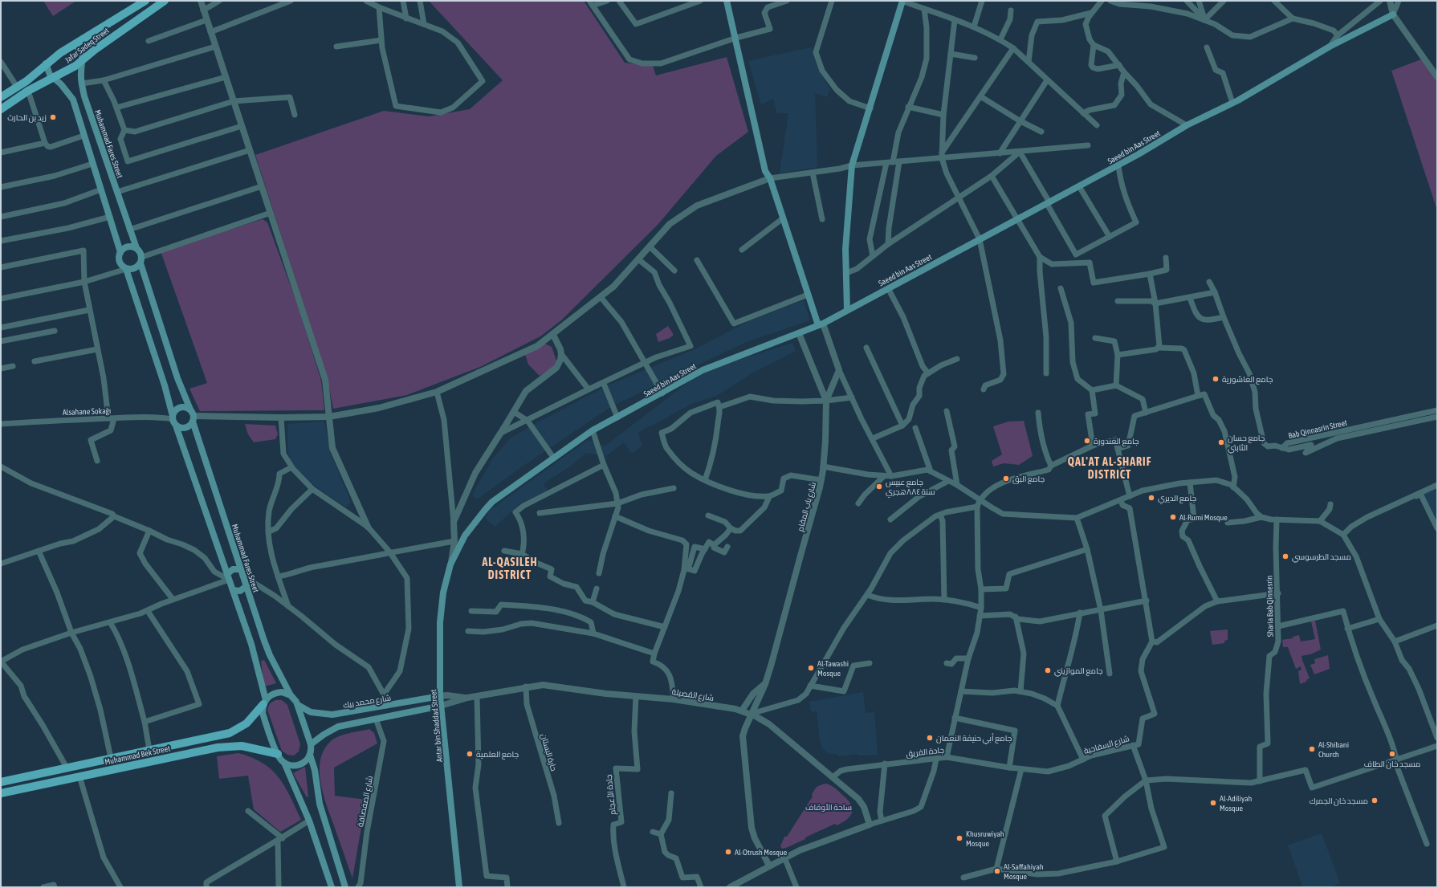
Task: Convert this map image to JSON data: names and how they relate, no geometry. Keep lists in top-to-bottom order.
{
  "streets": {
    "main road": [
      "Jafar Sadeq Street",
      "Muhammad Fares Street",
      "Saeed bin Aas Street",
      "شارع محمد بيك",
      "Antar bin Shaddad Street",
      "Muhammad Bek Street"
    ],
    "street": [
      "Alsahane Sokağı",
      "Bab Qinnasrin Street",
      "شارع باب المقام",
      "Sharia Bab Qinnesrin",
      "شارع القصيلة",
      "شارع السفاحية",
      "جادة الفريق",
      "حارة البستان",
      "جادة الأعجام",
      "شارع الصفصافة"
    ]
  },
  "crossings": [
    ["Jafar Sadeq Street", "Muhammad Fares Street"],
    ["Muhammad Fares Street", "Alsahane Sokağı"],
    ["Muhammad Fares Street", "شارع محمد بيك"],
    ["Saeed bin Aas Street", "شارع باب المقام"],
    ["Saeed bin Aas Street", "Antar bin Shaddad Street"],
    ["شارع باب المقام", "شارع القصيلة"],
    ["شارع القصيلة", "شارع محمد بيك"],
    ["شارع القصيلة", "Antar bin Shaddad Street"],
    ["شارع القصيلة", "جادة الفريق"],
    ["شارع القصيلة", "حارة البستان"],
    ["شارع القصيلة", "جادة الأعجام"],
    ["شارع محمد بيك", "Antar bin Shaddad Street"],
    ["شارع السفاحية", "جادة الفريق"]
  ],
  "districts": ["QAL'AT AL-SHARIF DISTRICT", "AL-QASILEH DISTRICT"],
  "parks": ["ساحة الأوقاف"],
  "places": [
    "زيد بن الحارث",
    "جامع العاشورية",
    "جامع الغندورة",
    "جامع حسان الثابتي",
    "جامع البق",
    "جامع عبيس سنة ٨٨٤هجري",
    "جامع الديري",
    "Al-Rumi Mosque",
    "مسجد الطرسوسي",
    "Al-Tawashi Mosque",
    "جامع الموازيني",
    "جامع أبي حنيفة النعمان",
    "Al-Shibani Church",
    "جامع العلمية",
    "مسجد خان الطاف",
    "مسجد خان الجمرك",
    "Al-Adiliyah Mosque",
    "Khusruwiyah Mosque",
    "Al-Otrush Mosque",
    "Al-Saffahiyah Mosque"
  ]
}
